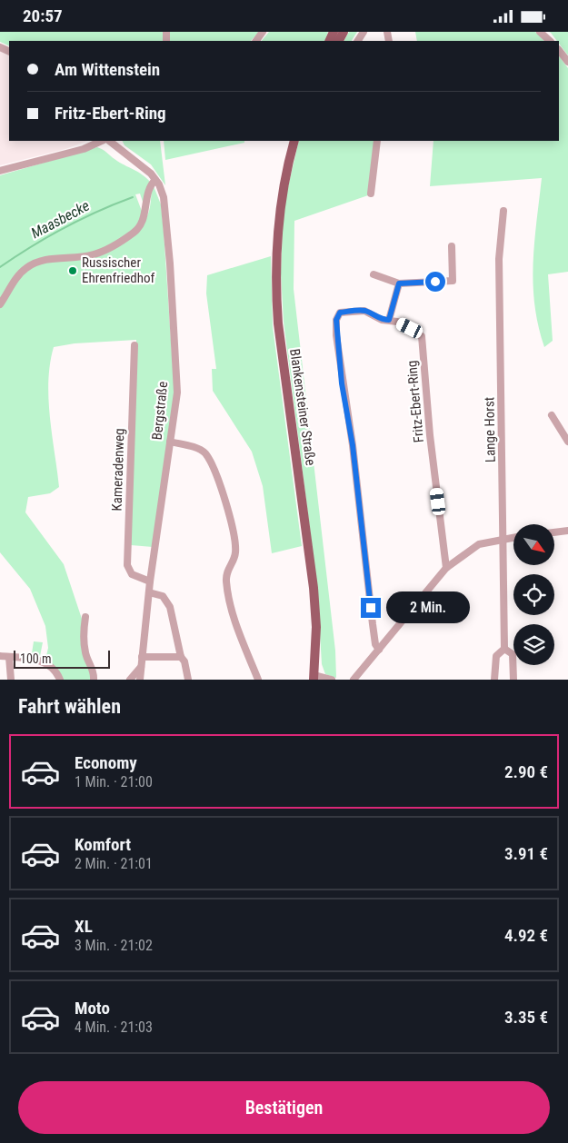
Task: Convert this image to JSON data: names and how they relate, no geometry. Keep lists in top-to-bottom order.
{
  "streets": {
    "main road": ["Blankensteiner Straße"],
    "street": [
      "Fritz-Ebert-Ring",
      "Bergstraße",
      "Lange Horst",
      "Kameradenweg"
    ]
  },
  "crossings": [
    ["Bergstraße", "Kameradenweg"]
  ],
  "water": ["Maasbecke"],
  "places": ["Russischer Ehrenfriedhof"],
  "scale_bar": "100 m",
  "north": "bottom right",
  "page": {
    "status": "20:57",
    "banner": ["Am Wittenstein", "Fritz-Ebert-Ring"],
    "bubble": "2 Min.",
    "scale": "100 m",
    "heading": "Fahrt wählen",
    "list": [
      {
        "name": "Economy",
        "note": "1 Min. · 21:00",
        "value": "2.90 €"
      },
      {
        "name": "Komfort",
        "note": "2 Min. · 21:01",
        "value": "3.91 €"
      },
      {
        "name": "XL",
        "note": "3 Min. · 21:02",
        "value": "4.92 €"
      },
      {
        "name": "Moto",
        "note": "4 Min. · 21:03",
        "value": "3.35 €"
      }
    ],
    "buttons": "Bestätigen"
  }
}
